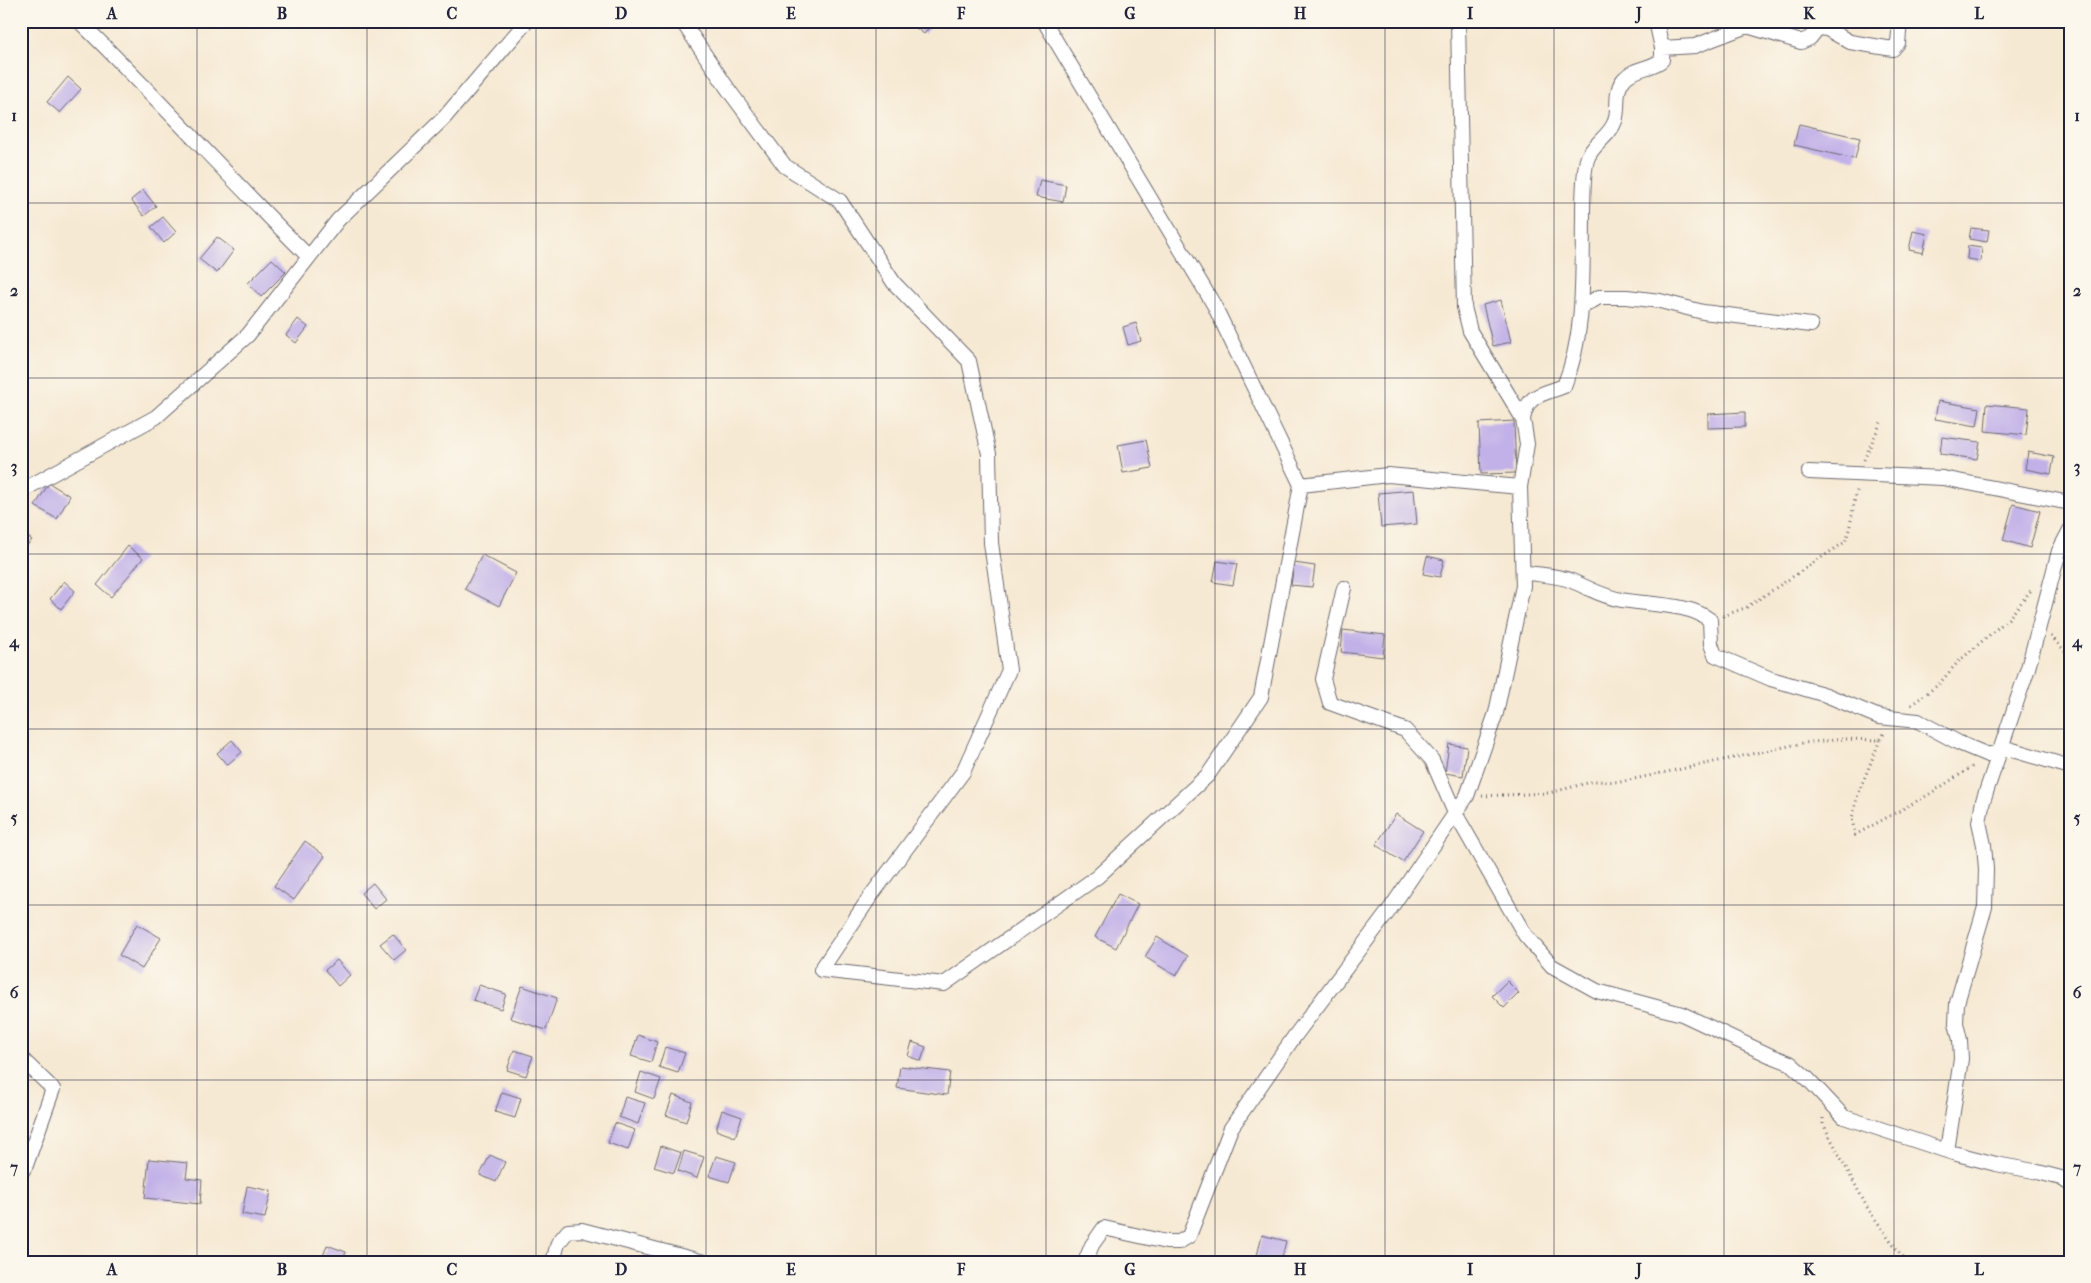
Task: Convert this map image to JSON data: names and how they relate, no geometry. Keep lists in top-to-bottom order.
{
  "grid": {
    "columns": [
      "A",
      "B",
      "C",
      "D",
      "E",
      "F",
      "G",
      "H",
      "I",
      "J",
      "K",
      "L"
    ],
    "rows": [
      "1",
      "2",
      "3",
      "4",
      "5",
      "6",
      "7"
    ]
  }
}
